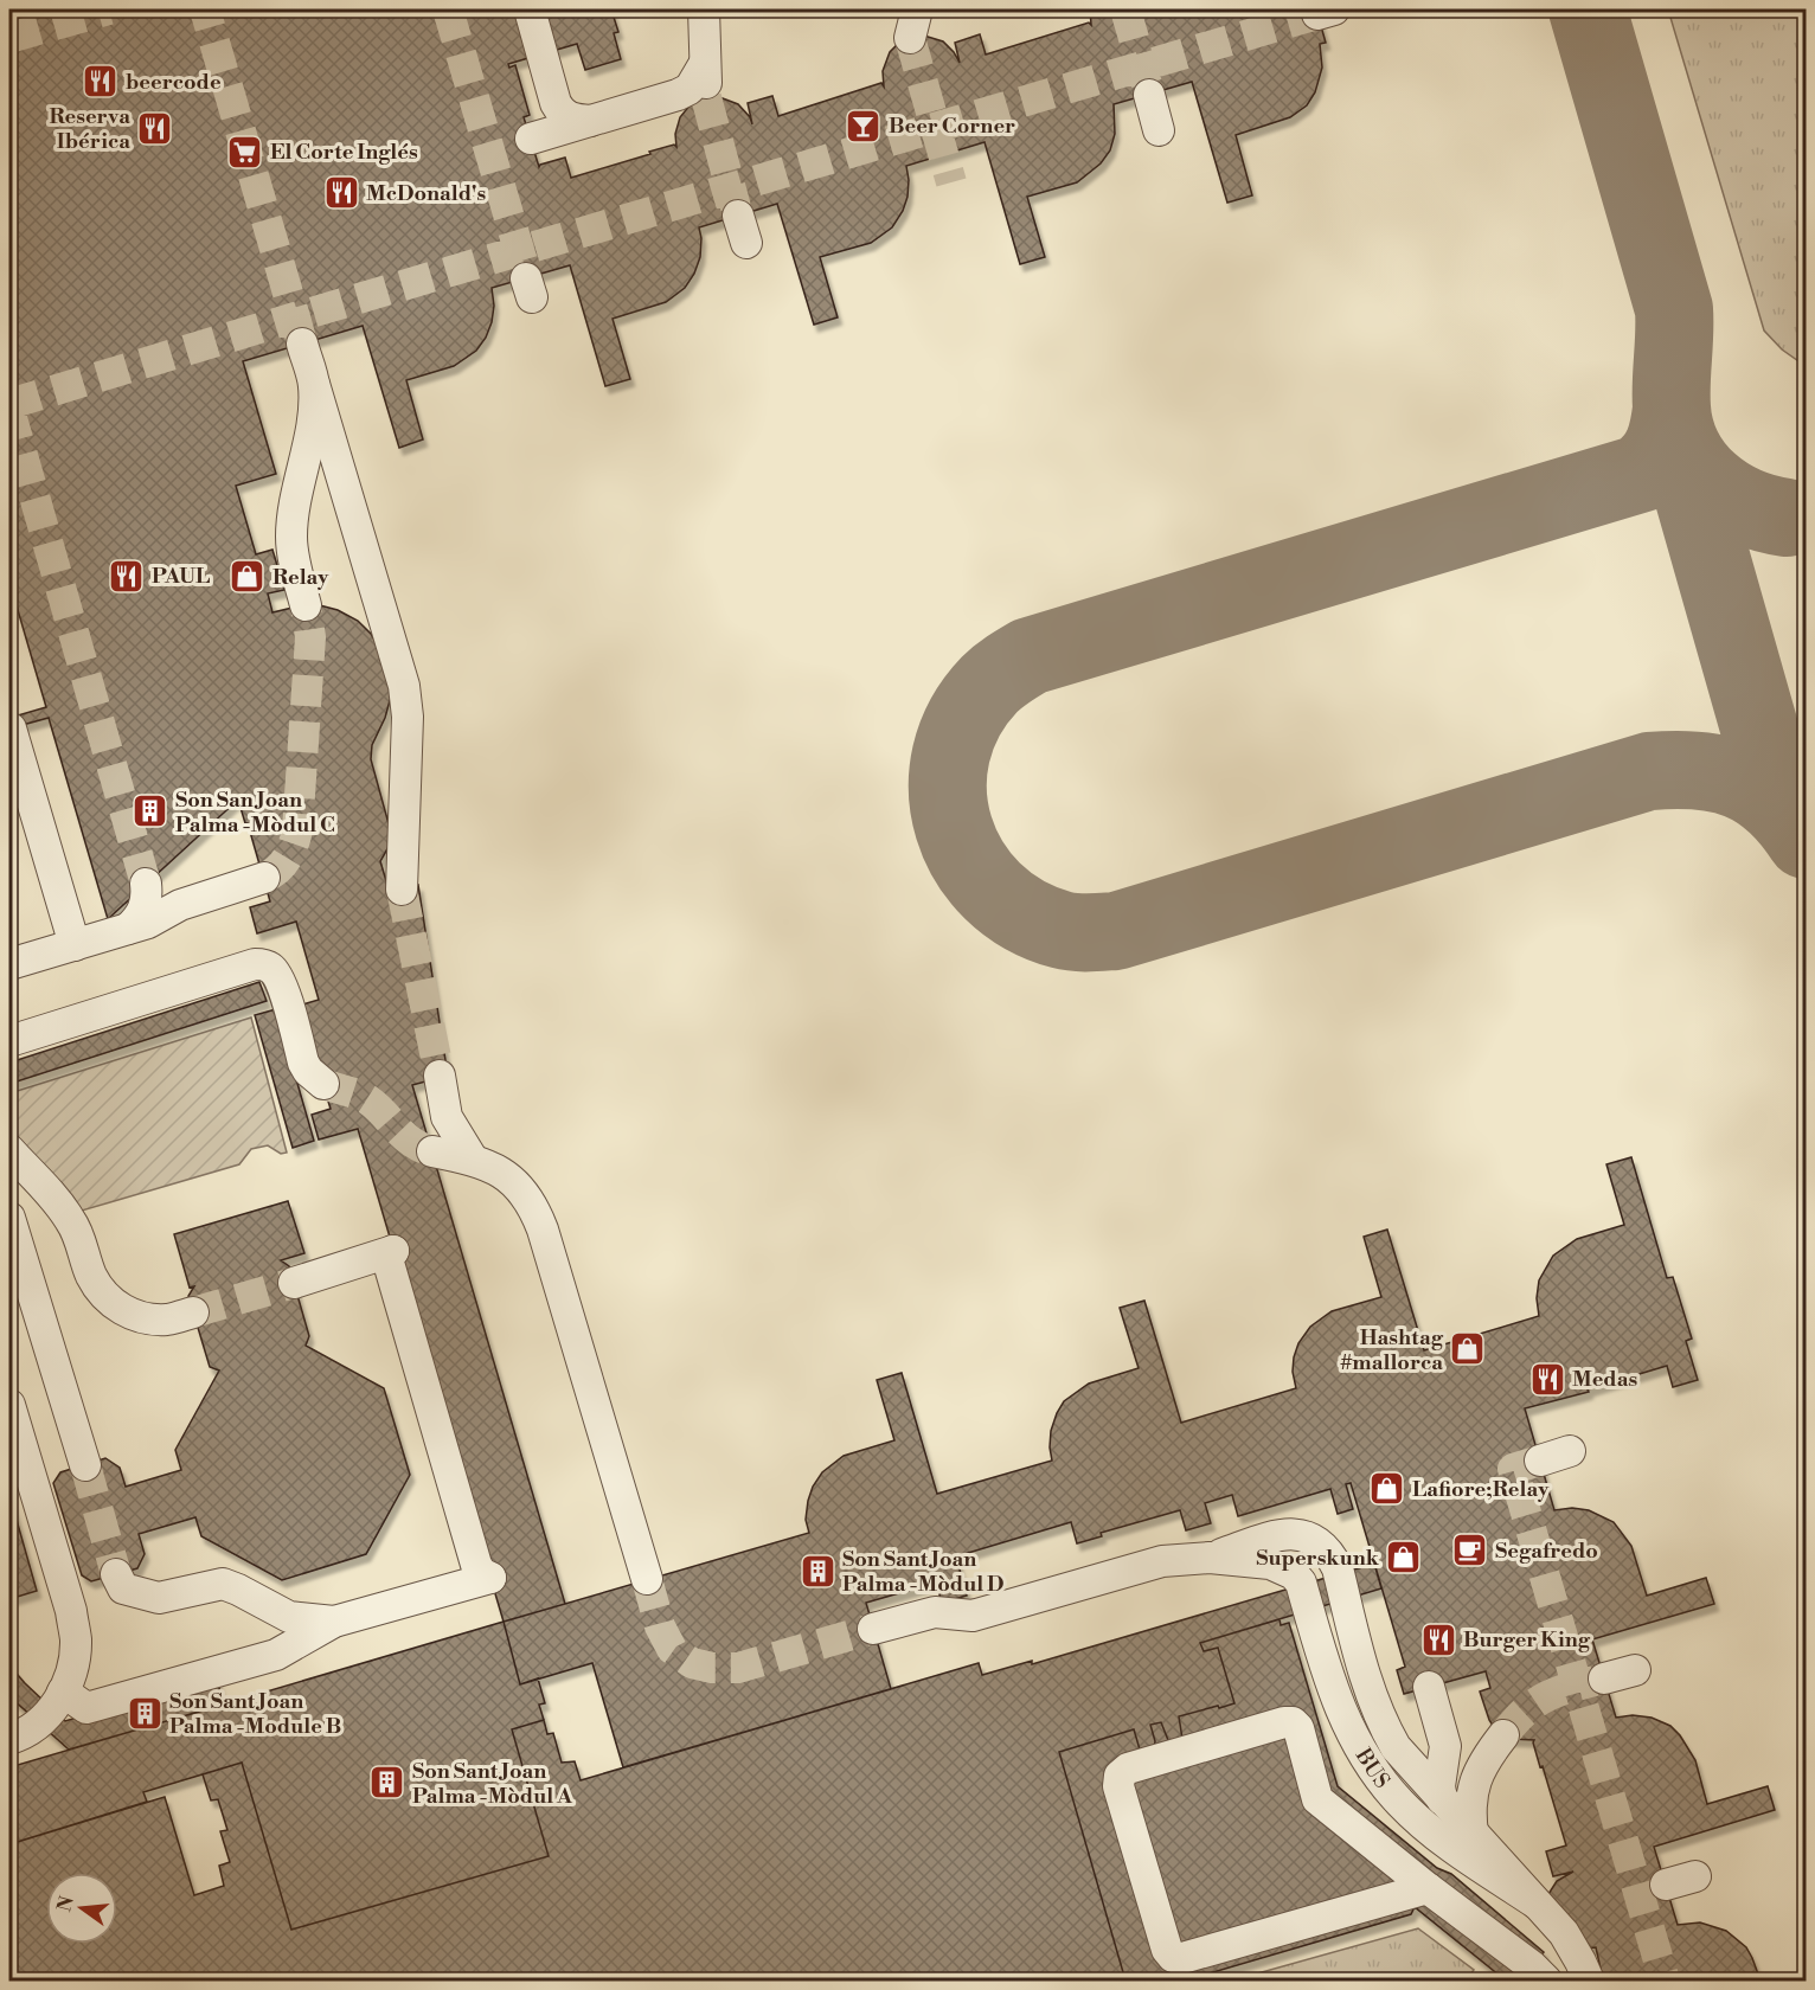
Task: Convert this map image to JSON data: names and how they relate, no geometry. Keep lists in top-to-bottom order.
{
  "streets": {
    "lane": ["BUS"]
  },
  "places": {
    "restaurant": [
      "beercode",
      "Reserva Ibérica",
      "McDonald's",
      "PAUL",
      "Medas",
      "Burger King"
    ],
    "bar": ["Beer Corner"],
    "supermarket": ["El Corte Inglés"],
    "shop": [
      "Relay",
      "Hashtag #mallorca",
      "Lafiore;Relay",
      "Superskunk"
    ],
    "building": [
      "Son San Joan Palma -Mòdul C",
      "Son Sant Joan Palma -Mòdul D",
      "Son Sant Joan Palma -Module B",
      "Son Sant Joan Palma -Mòdul A"
    ],
    "cafe": ["Segafredo"]
  },
  "north": "left"
}
